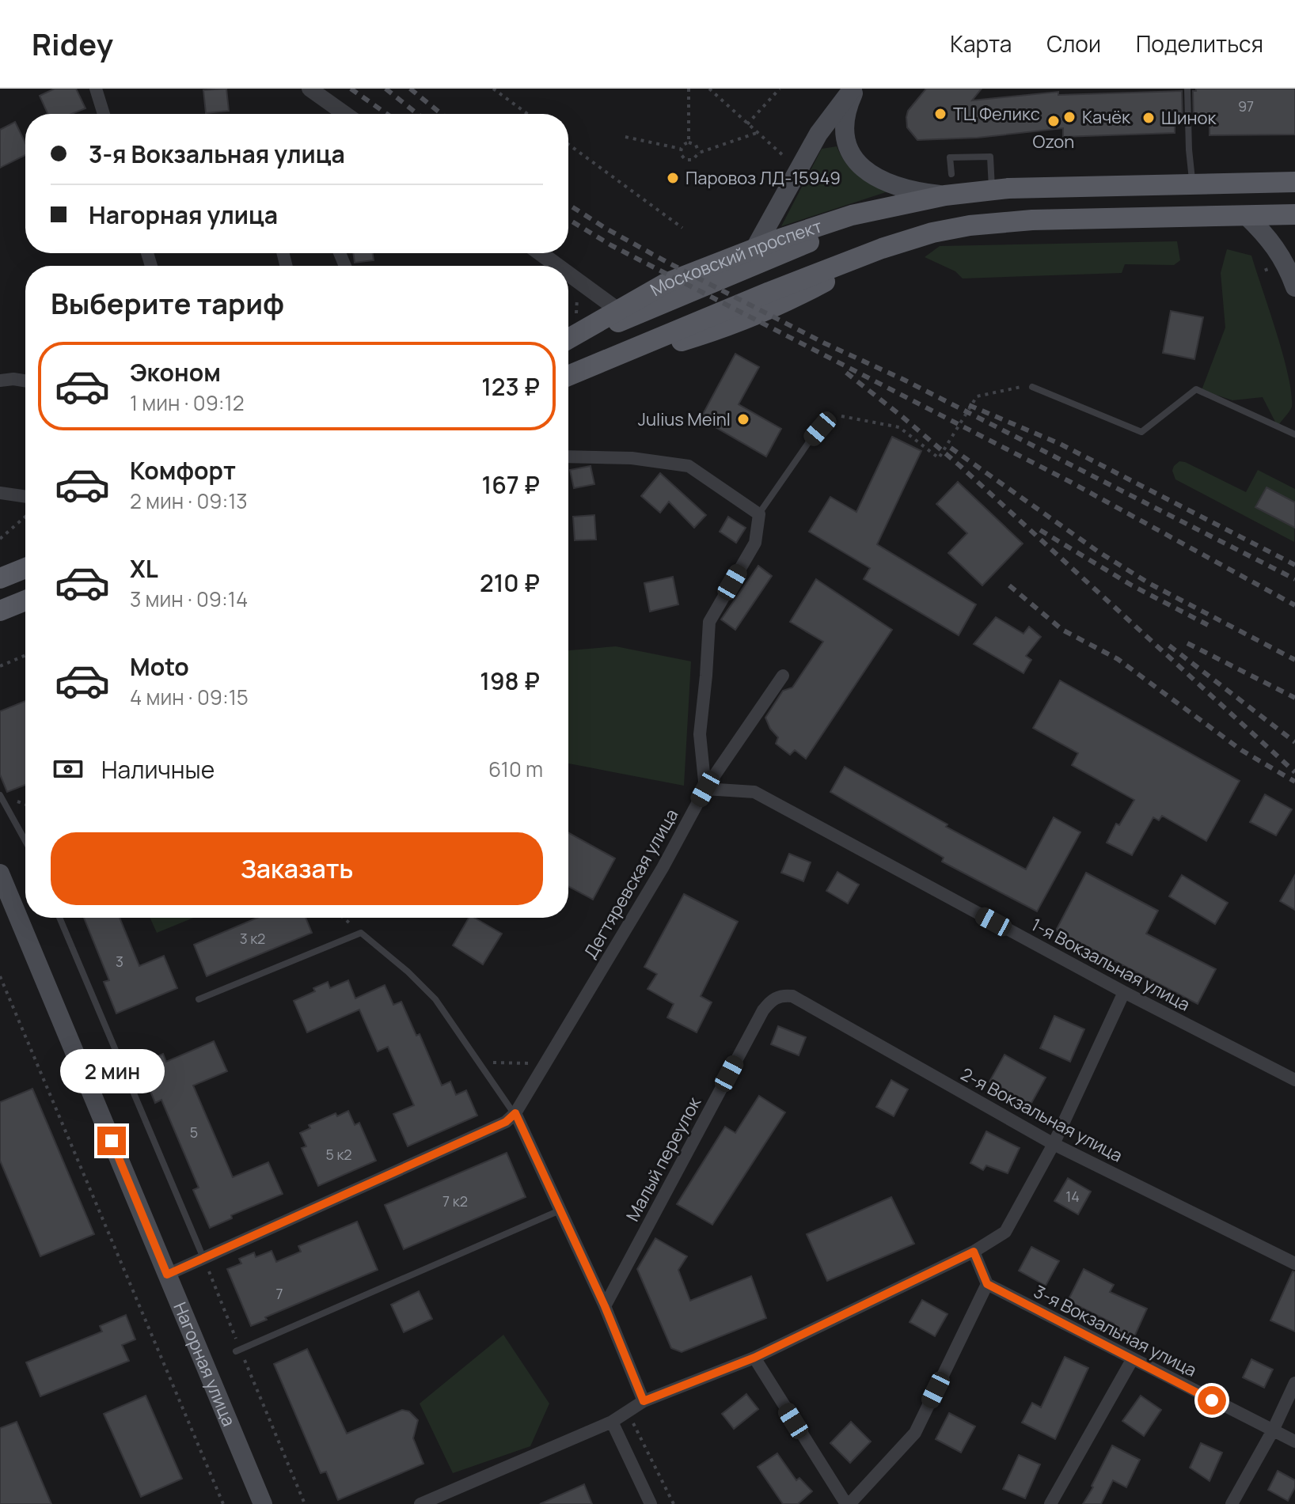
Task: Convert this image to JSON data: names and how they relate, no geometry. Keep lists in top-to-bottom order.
{
  "streets": {
    "main road": ["Московский проспект", "Нагорная улица"],
    "street": [
      "Дегтяревская улица",
      "1-я Вокзальная улица",
      "2-я Вокзальная улица",
      "Малый переулок",
      "3-я Вокзальная улица"
    ]
  },
  "crossings": [
    ["Дегтяревская улица", "1-я Вокзальная улица"],
    ["2-я Вокзальная улица", "Малый переулок"]
  ],
  "places": [
    "ТЦ Феликс",
    "Качёк",
    "Шинок",
    "Ozon",
    "Паровоз ЛД-15949",
    "Julius Meinl"
  ],
  "house_numbers": [
    "97",
    "3 к2",
    "3",
    "5",
    "5 к2",
    "14",
    "7 к2",
    "7"
  ],
  "page": {
    "header": "Ridey",
    "nav": ["Карта", "Слои", "Поделиться"],
    "banner": ["3-я Вокзальная улица", "Нагорная улица"],
    "heading": "Выберите тариф",
    "list": [
      {
        "name": "Эконом",
        "note": "1 мин · 09:12",
        "value": "123 ₽"
      },
      {
        "name": "Комфорт",
        "note": "2 мин · 09:13",
        "value": "167 ₽"
      },
      {
        "name": "XL",
        "note": "3 мин · 09:14",
        "value": "210 ₽"
      },
      {
        "name": "Moto",
        "note": "4 мин · 09:15",
        "value": "198 ₽"
      }
    ],
    "pay": ["Наличные", "610 m"],
    "buttons": "Заказать",
    "bubble": "2 мин"
  }
}
